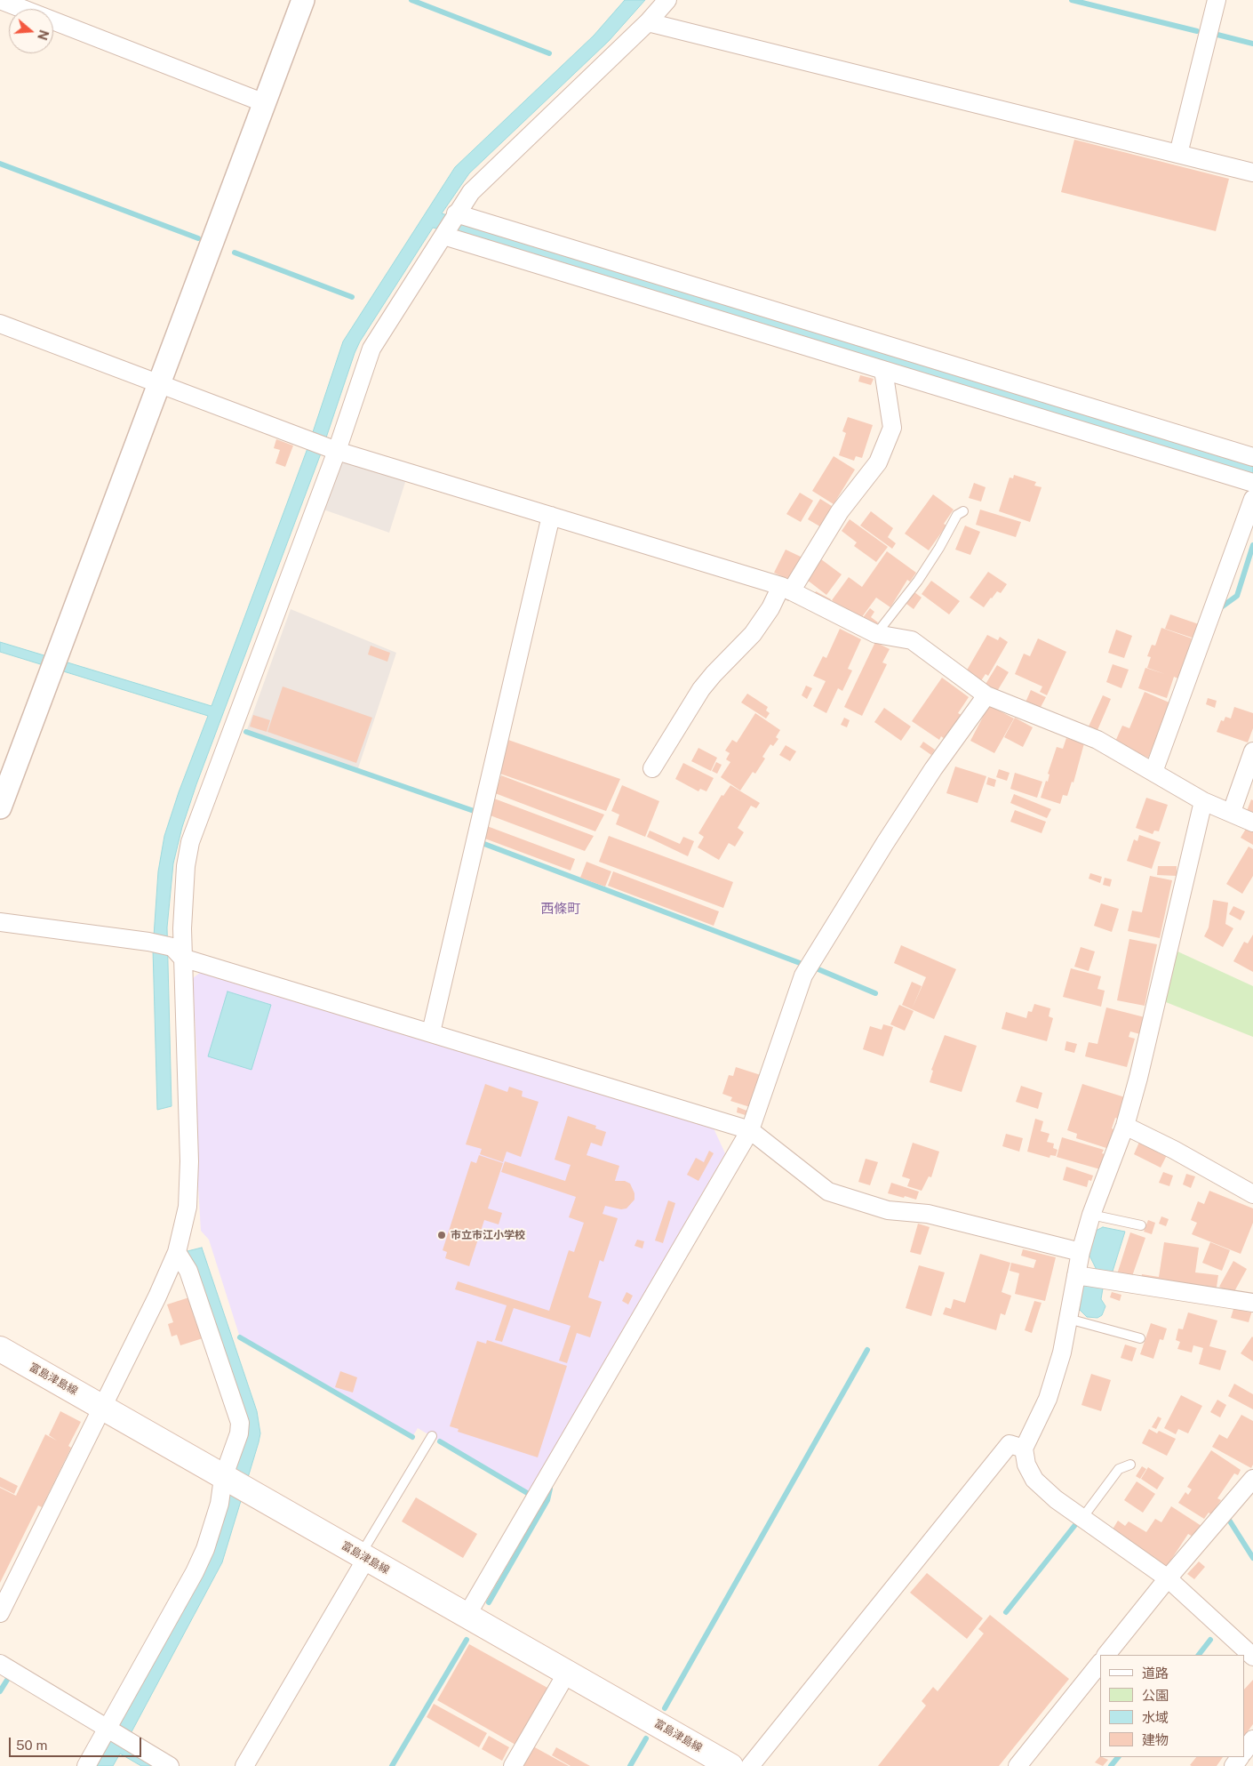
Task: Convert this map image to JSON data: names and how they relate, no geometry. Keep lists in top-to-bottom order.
{
  "streets": {
    "main road": ["富島津島線"]
  },
  "districts": ["西條町"],
  "places": ["市立市江小学校"],
  "legend": [
    "道路",
    "公園",
    "水域",
    "建物"
  ],
  "scale_bar": "50 m",
  "north": "right"
}
